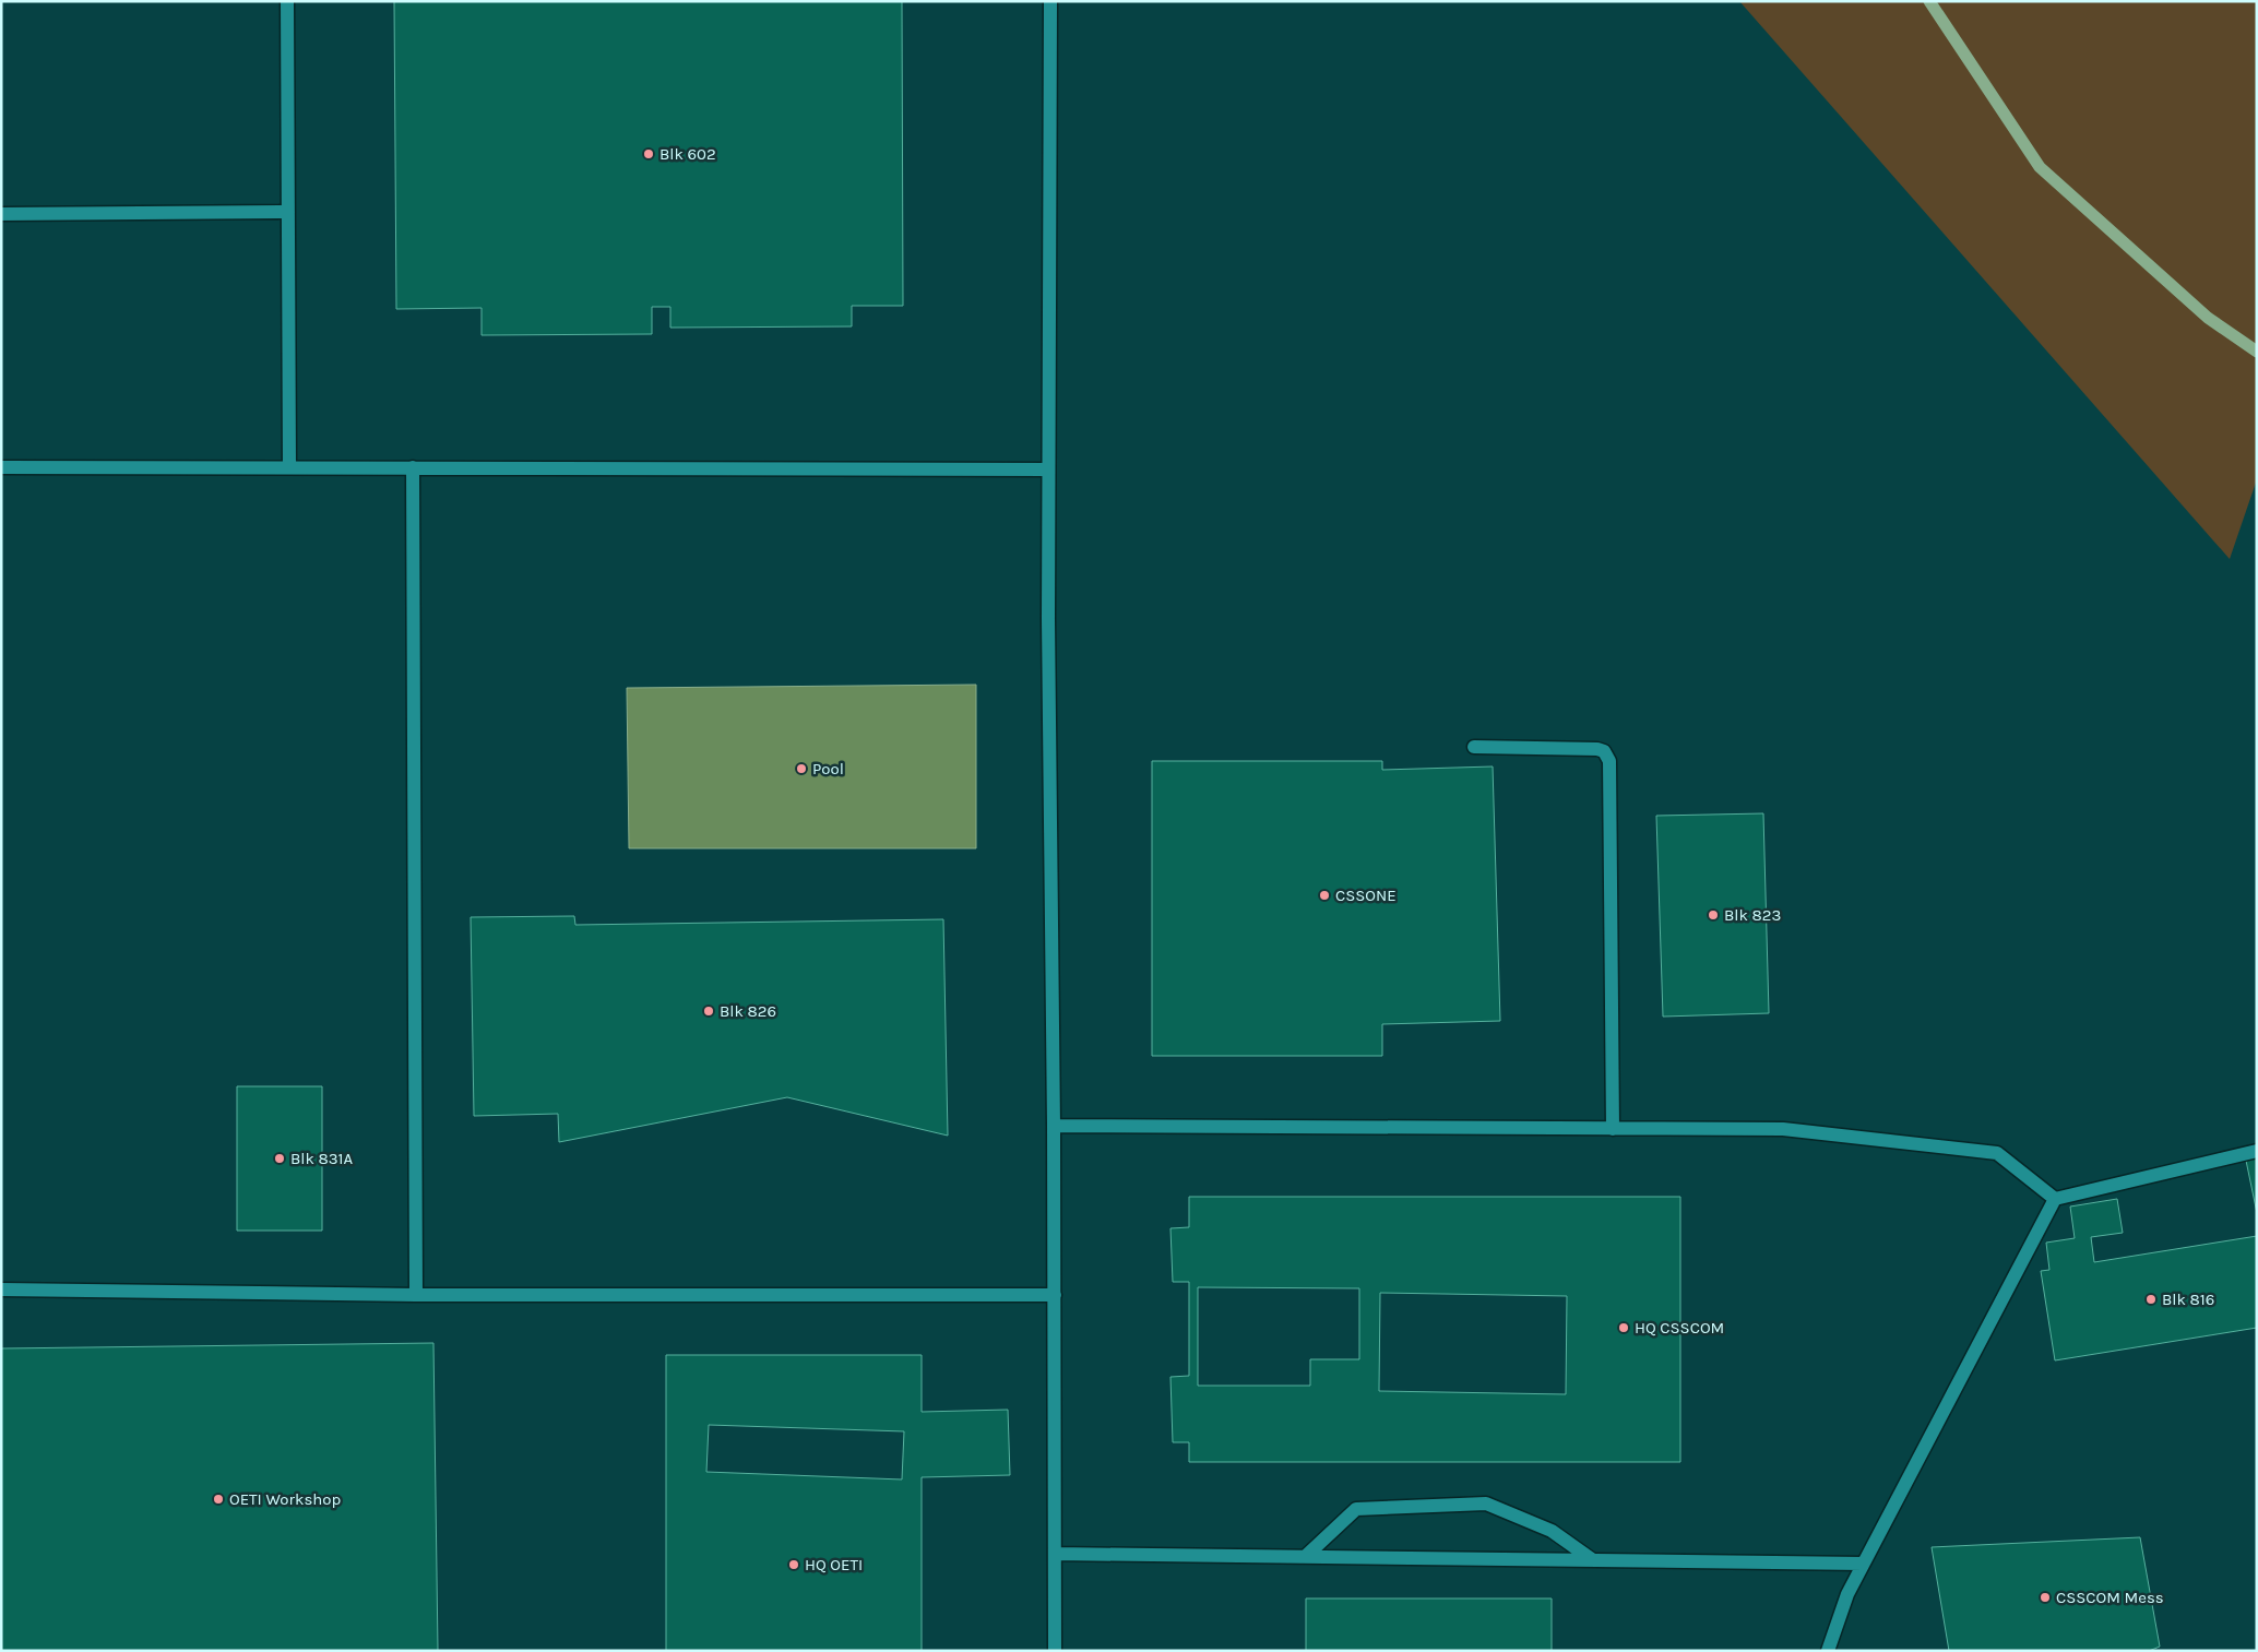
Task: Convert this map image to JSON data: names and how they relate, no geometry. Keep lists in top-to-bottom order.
{
  "places": [
    "Blk 602",
    "Pool",
    "CSSONE",
    "Blk 823",
    "Blk 826",
    "Blk 831A",
    "Blk 816",
    "HQ CSSCOM",
    "OETI Workshop",
    "HQ OETI",
    "CSSCOM Mess"
  ]
}
